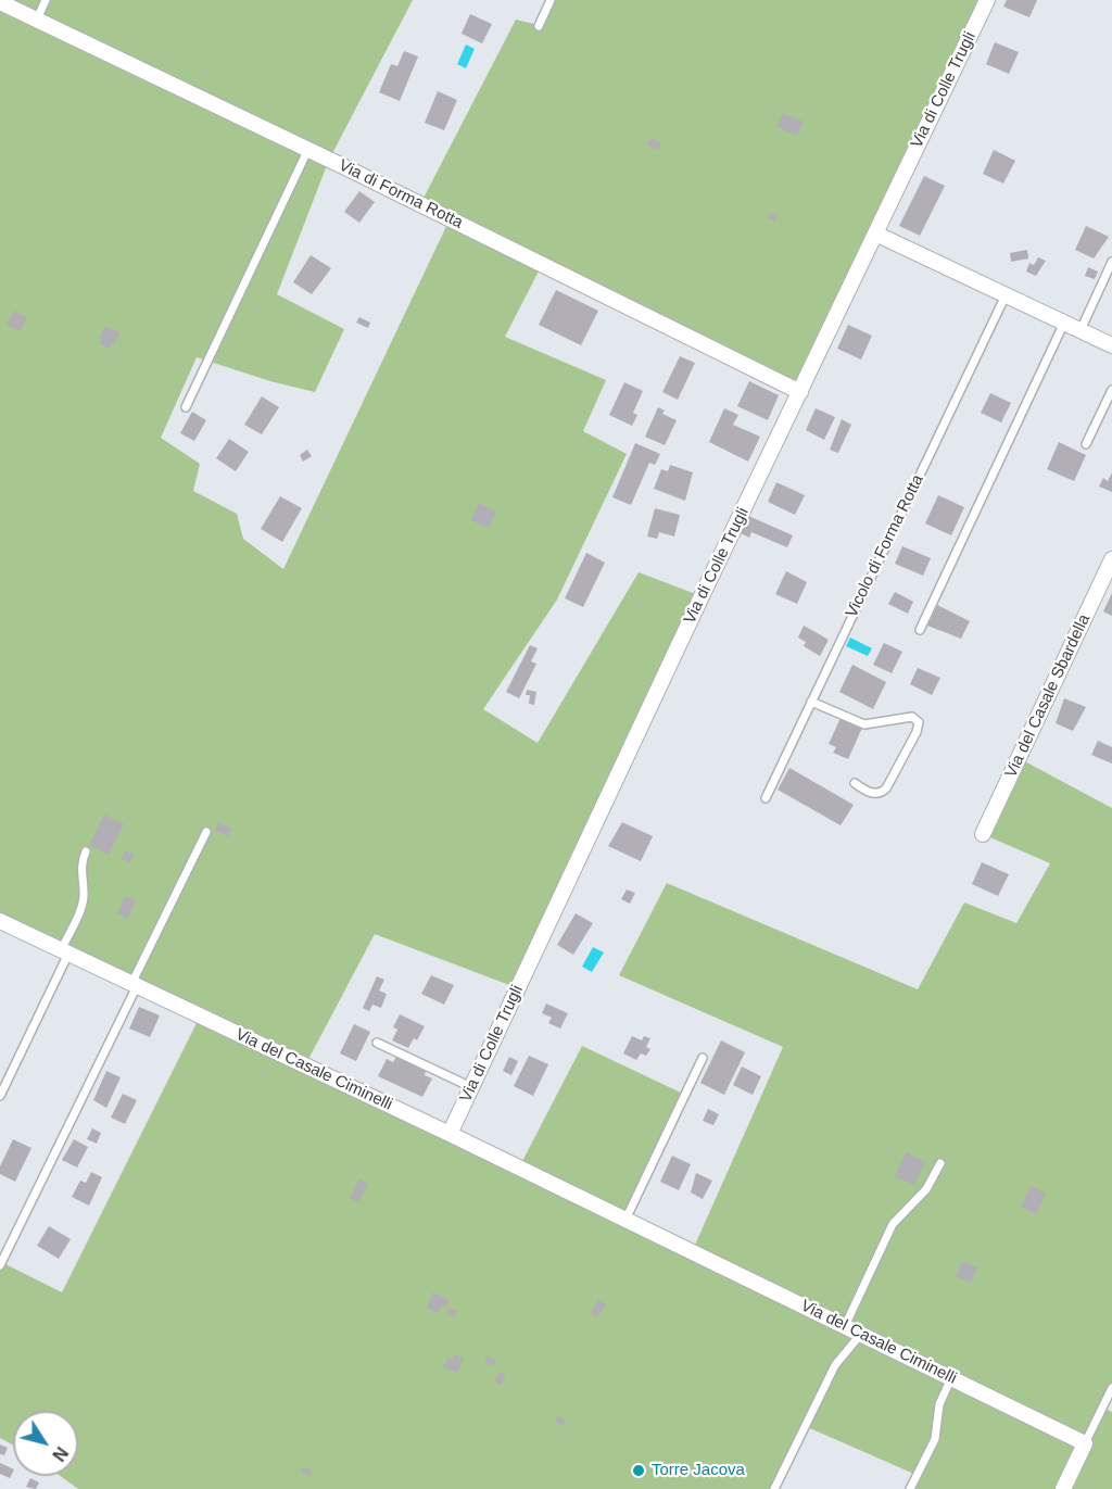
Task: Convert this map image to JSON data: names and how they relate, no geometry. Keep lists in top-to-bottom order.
{
  "streets": {
    "street": [
      "Via di Colle Trugli",
      "Via di Forma Rotta",
      "Via del Casale Sbardella",
      "Via del Casale Ciminelli"
    ],
    "lane": ["Vicolo di Forma Rotta"]
  },
  "crossings": [
    ["Via di Colle Trugli", "Via di Forma Rotta"],
    ["Via di Colle Trugli", "Via del Casale Ciminelli"]
  ],
  "places": ["Torre Jacova"],
  "north": "bottom right"
}
